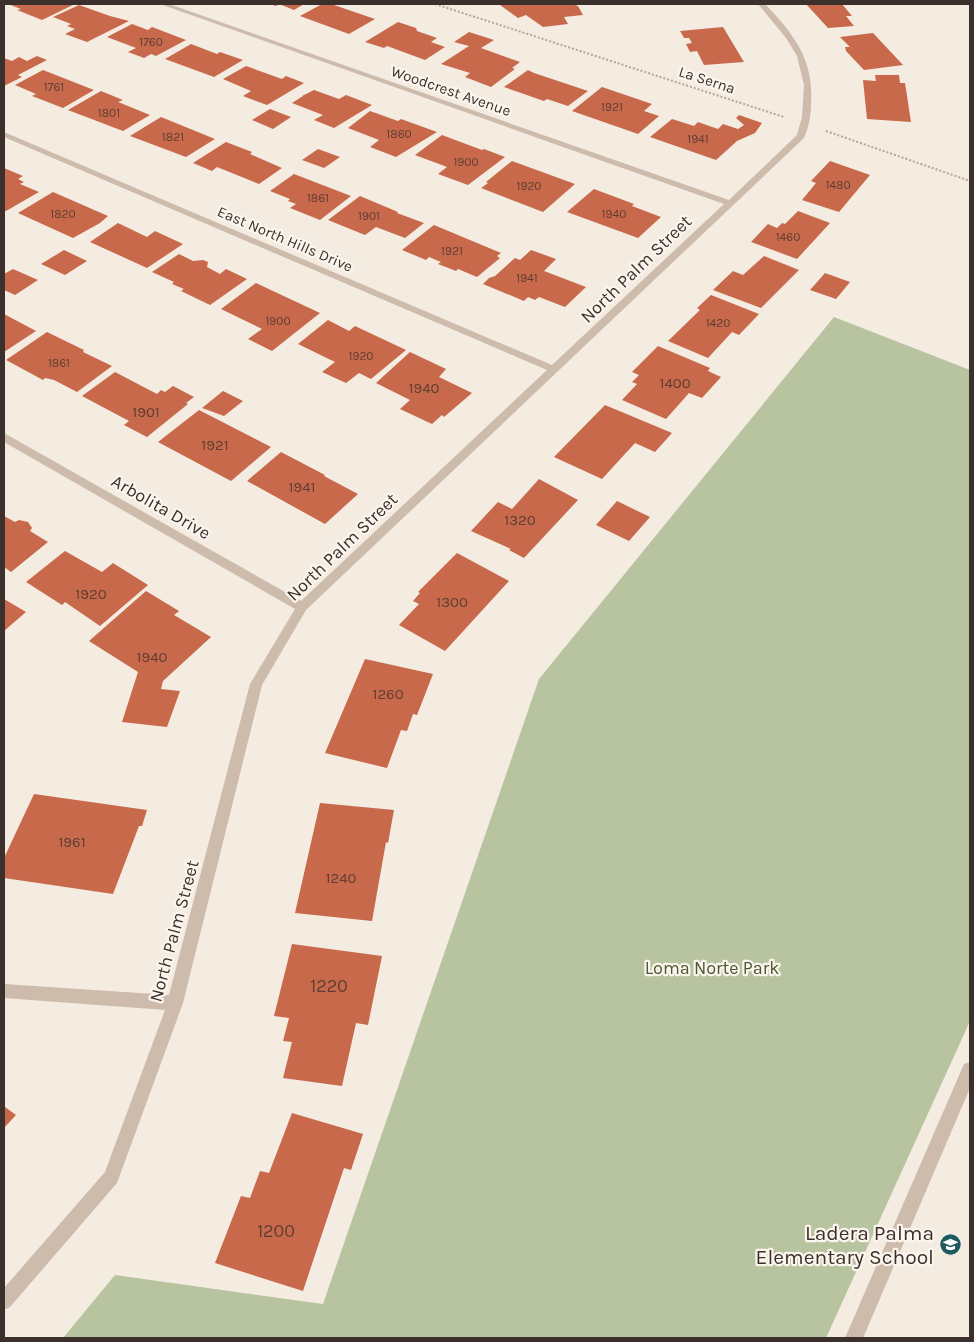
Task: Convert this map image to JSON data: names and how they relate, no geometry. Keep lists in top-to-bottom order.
{
  "streets": {
    "street": [
      "Woodcrest Avenue",
      "East North Hills Drive",
      "North Palm Street",
      "Arbolita Drive"
    ],
    "path": ["La Serna"]
  },
  "crossings": [
    ["La Serna", "North Palm Street"],
    ["Woodcrest Avenue", "North Palm Street"],
    ["East North Hills Drive", "North Palm Street"],
    ["North Palm Street", "Arbolita Drive"]
  ],
  "parks": ["Loma Norte Park"],
  "places": {
    "school or university": ["Ladera Palma Elementary School"]
  },
  "house_numbers": [
    "1760",
    "1761",
    "1921",
    "1801",
    "1860",
    "1821",
    "1941",
    "1900",
    "1480",
    "1920",
    "1861",
    "1820",
    "1940",
    "1901",
    "1460",
    "1921",
    "1941",
    "1900",
    "1420",
    "1920",
    "1861",
    "1400",
    "1940",
    "1901",
    "1921",
    "1941",
    "1320",
    "1920",
    "1300",
    "1940",
    "1260",
    "1961",
    "1240",
    "1220",
    "1200"
  ]
}
